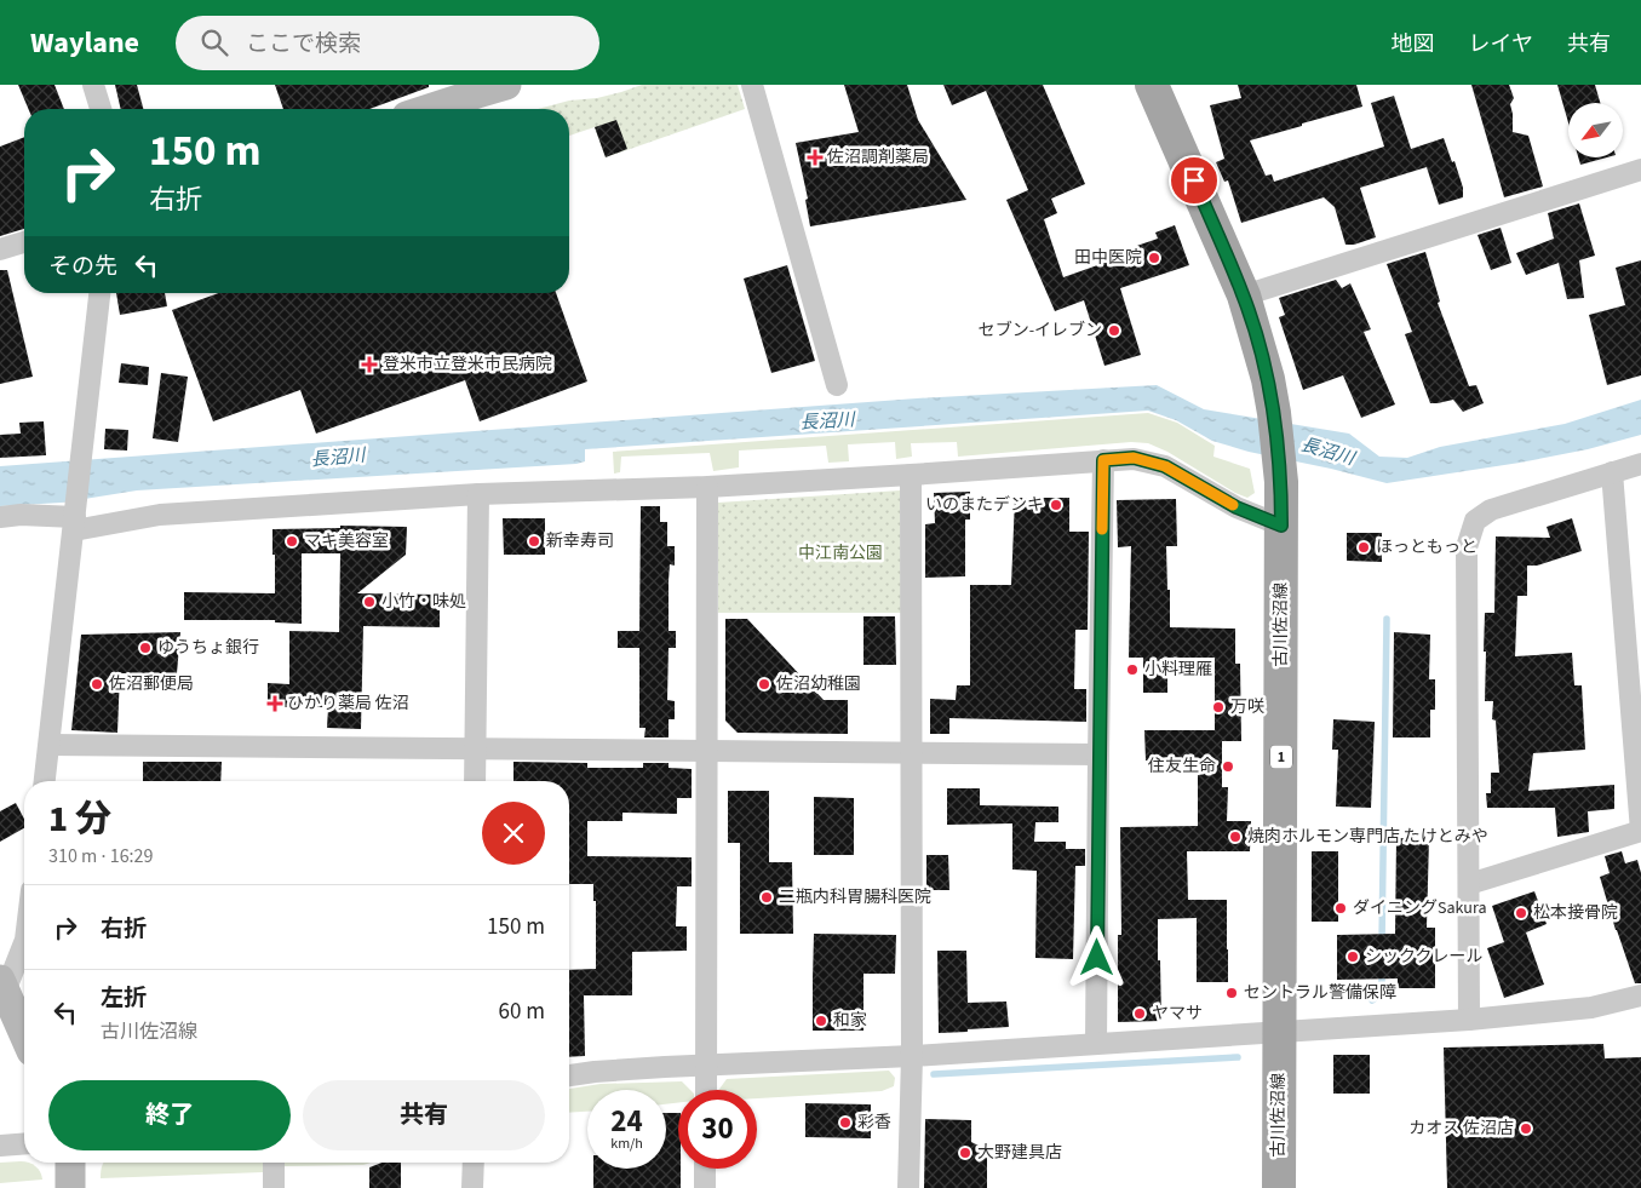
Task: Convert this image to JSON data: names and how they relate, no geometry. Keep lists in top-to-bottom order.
{
  "streets": {
    "main road": ["古川佐沼線", "1"]
  },
  "water": ["長沼川"],
  "parks": ["中江南公園"],
  "places": {
    "health": ["佐沼調剤薬局", "登米市立登米市民病院", "ひかり薬局 佐沼"],
    "other": [
      "田中医院",
      "セブン-イレブン",
      "いのまたデンキ",
      "マキ美容室",
      "新幸寿司",
      "ほっともっと",
      "小竹・味処",
      "ゆうちょ銀行",
      "小料理雁",
      "佐沼郵便局",
      "佐沼幼稚園",
      "万咲",
      "住友生命",
      "焼肉ホルモン専門店 たけとみや",
      "二瓶内科胃腸科医院",
      "ダイニングSakura",
      "松本接骨院",
      "シッククレール",
      "セントラル警備保障",
      "ヤマサ",
      "和家",
      "彩香",
      "カオス 佐沼店",
      "大野建具店"
    ]
  },
  "north": "bottom left",
  "page": {
    "header": "Waylane",
    "search": "ここで検索",
    "nav": ["地図", "レイヤ", "共有"],
    "turn": ["150 m", "右折"],
    "then": "その先",
    "heading": ["1 分", "310 m · 16:29"],
    "list": [
      {
        "name": "右折",
        "value": "150 m"
      },
      {
        "name": "左折",
        "note": "古川佐沼線",
        "value": "60 m"
      }
    ],
    "buttons": ["終了", "共有"],
    "speed": "24 km/h",
    "limit": "30"
  }
}
